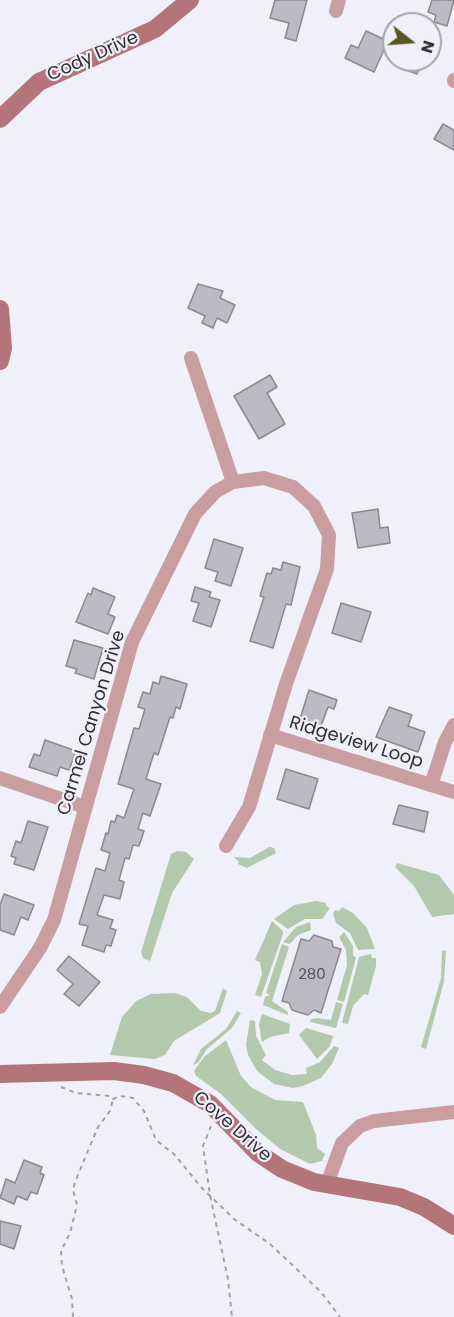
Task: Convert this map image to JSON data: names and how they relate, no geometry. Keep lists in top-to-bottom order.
{
  "streets": {
    "main road": ["Cody Drive", "Cove Drive"],
    "street": ["Carmel Canyon Drive", "Ridgeview Loop"]
  },
  "crossings": [
    ["Carmel Canyon Drive", "Ridgeview Loop"]
  ],
  "house_numbers": ["280"],
  "north": "right"
}
